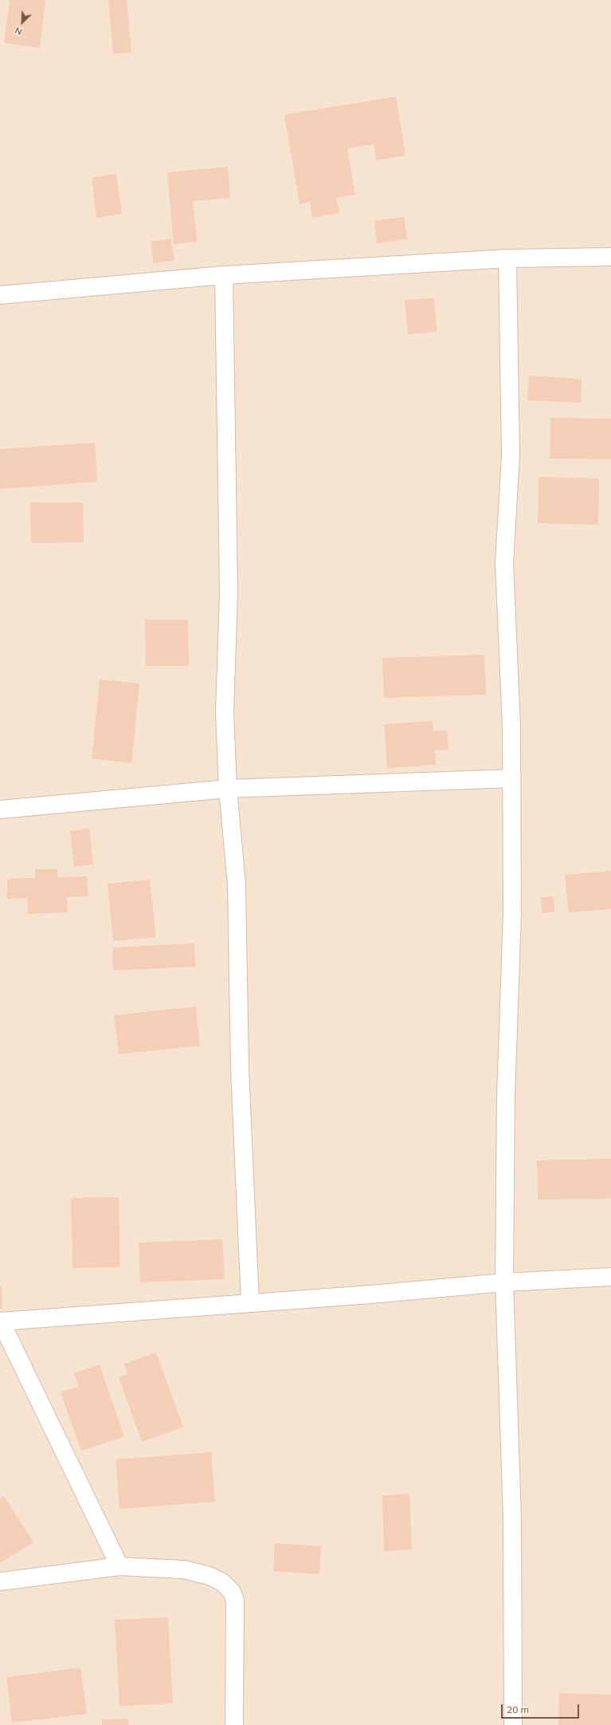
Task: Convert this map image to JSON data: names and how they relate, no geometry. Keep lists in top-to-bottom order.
{
  "scale_bar": "20 m",
  "north": "bottom left"
}
